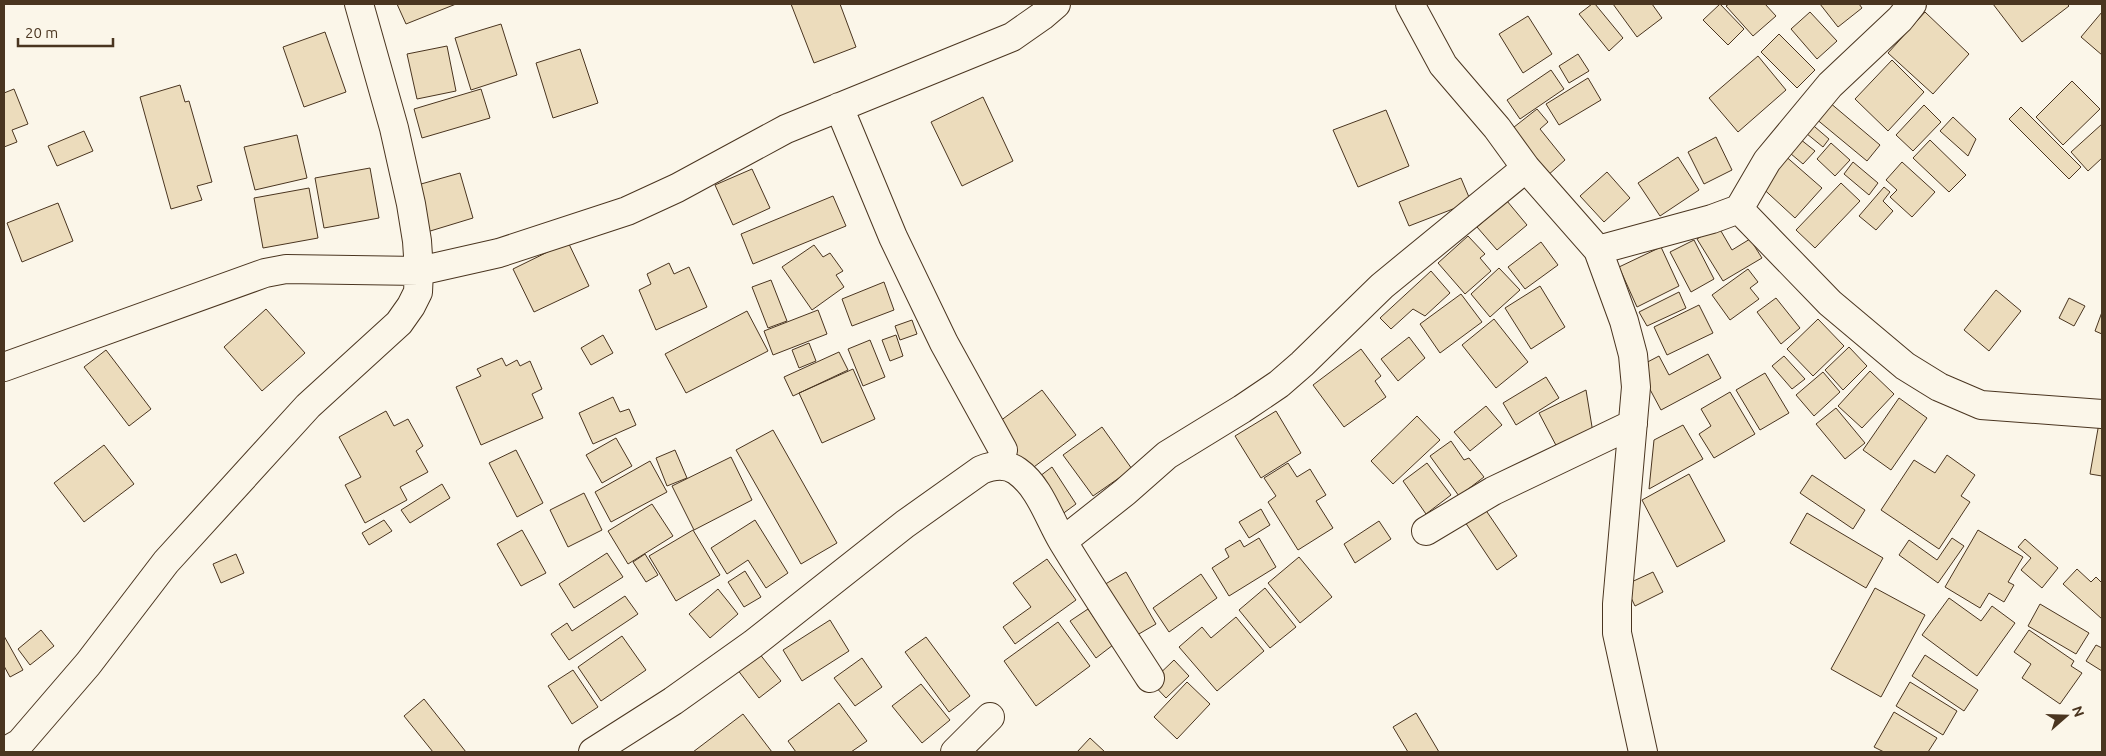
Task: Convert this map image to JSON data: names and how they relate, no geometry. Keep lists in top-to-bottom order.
{
  "scale_bar": "20 m",
  "north": "right"
}
